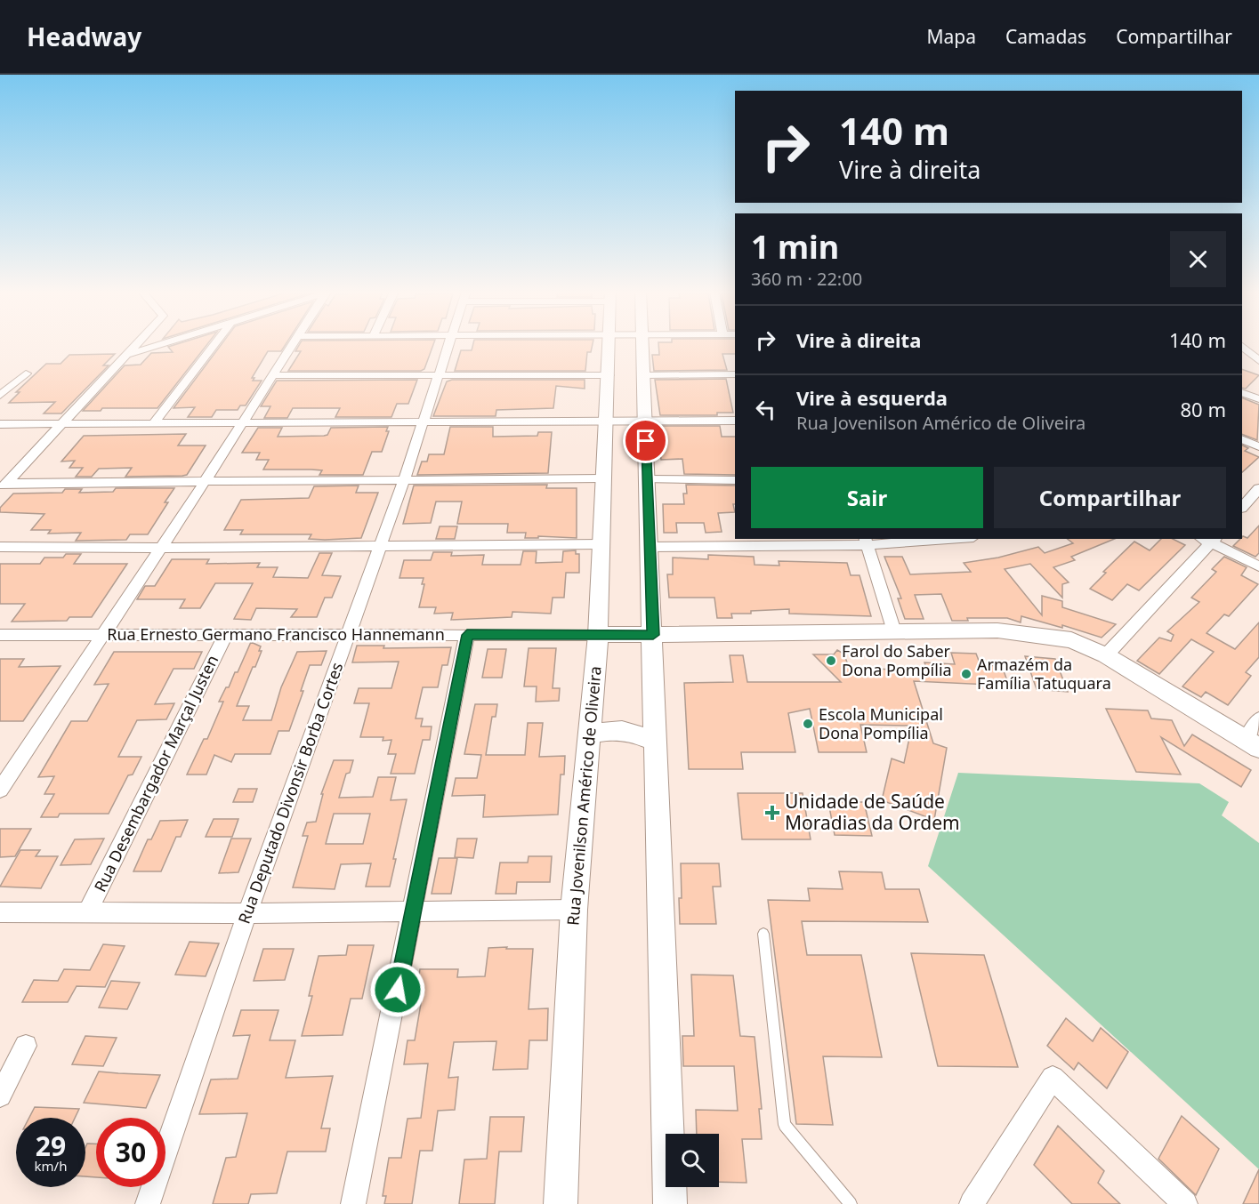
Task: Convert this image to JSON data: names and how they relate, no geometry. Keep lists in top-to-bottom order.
{
  "streets": {
    "main road": ["Rua Ernesto Germano Francisco Hannemann", "Rua Jovenilson Américo de Oliveira"],
    "street": ["Rua Desembargador Marçal Justen", "Rua Deputado Divonsir Borba Cortes"]
  },
  "crossings": [
    ["Rua Ernesto Germano Francisco Hannemann", "Rua Desembargador Marçal Justen"],
    ["Rua Ernesto Germano Francisco Hannemann", "Rua Deputado Divonsir Borba Cortes"],
    ["Rua Ernesto Germano Francisco Hannemann", "Rua Jovenilson Américo de Oliveira"]
  ],
  "places": {
    "other": ["Farol do Saber Dona Pompília", "Armazém da Família Tatuquara", "Escola Municipal Dona Pompília"],
    "health": ["Unidade de Saúde Moradias da Ordem"]
  },
  "page": {
    "header": "Headway",
    "nav": ["Mapa", "Camadas", "Compartilhar"],
    "turn": ["140 m", "Vire à direita"],
    "heading": ["1 min", "360 m · 22:00"],
    "list": [
      {
        "name": "Vire à direita",
        "value": "140 m"
      },
      {
        "name": "Vire à esquerda",
        "note": "Rua Jovenilson Américo de Oliveira",
        "value": "80 m"
      }
    ],
    "buttons": ["Sair", "Compartilhar"],
    "speed": "29 km/h",
    "limit": "30"
  }
}
